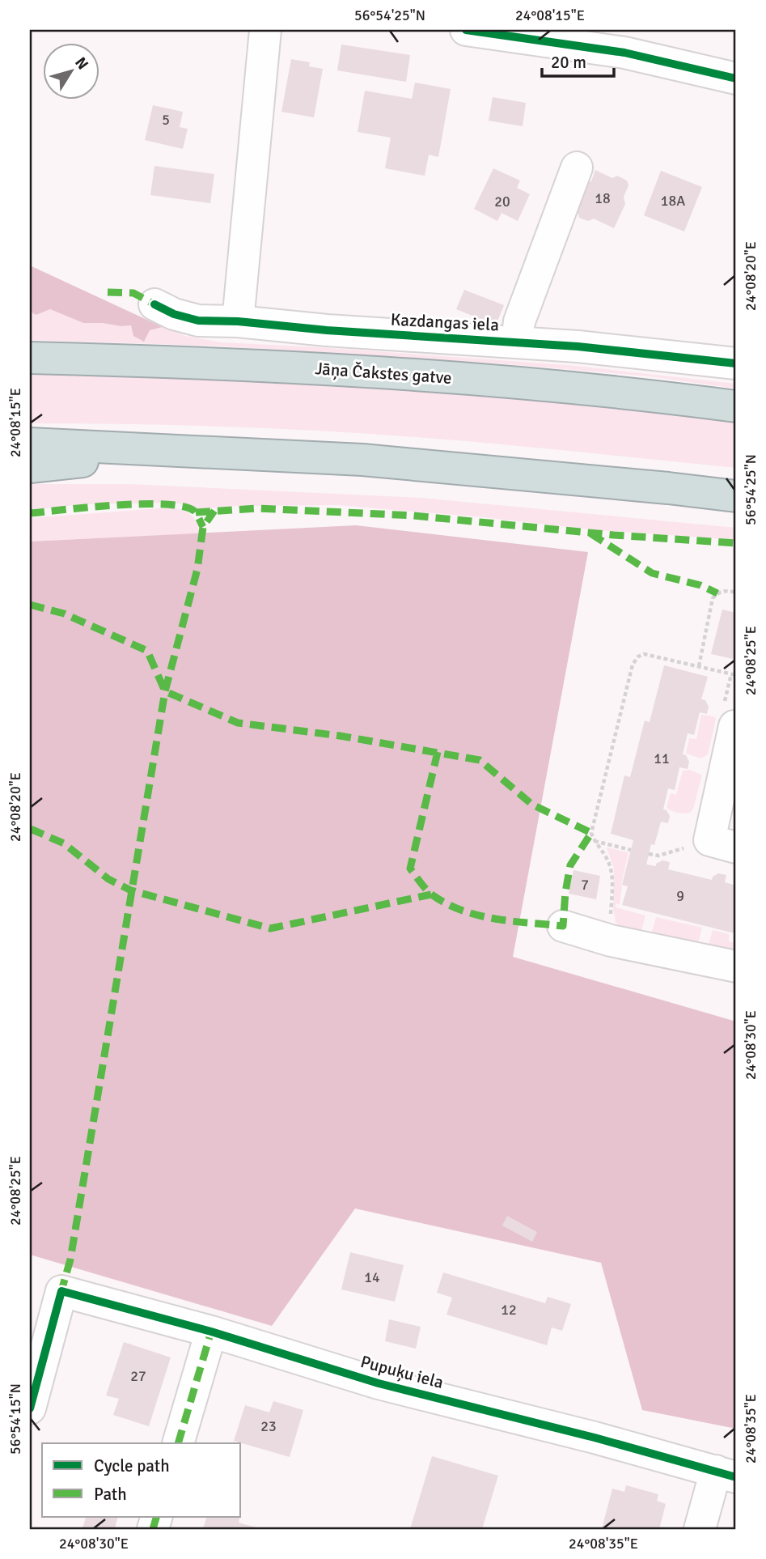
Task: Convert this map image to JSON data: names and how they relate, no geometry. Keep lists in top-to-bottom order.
{
  "streets": {
    "highway": ["Jāņa Čakstes gatve"],
    "street": ["Kazdangas iela", "Pupuķu iela"]
  },
  "house_numbers": [
    "5",
    "18",
    "18A",
    "20",
    "11",
    "7",
    "9",
    "14",
    "12",
    "27",
    "23"
  ],
  "legend": ["Cycle path", "Path"],
  "scale_bar": "20 m",
  "north": "top right",
  "coordinates": [
    "56°54'25\"N",
    "24°08'15\"E",
    "24°08'20\"E",
    "24°08'25\"E",
    "24°08'30\"E",
    "56°54'15\"N",
    "24°08'35\"E"
  ]
}
